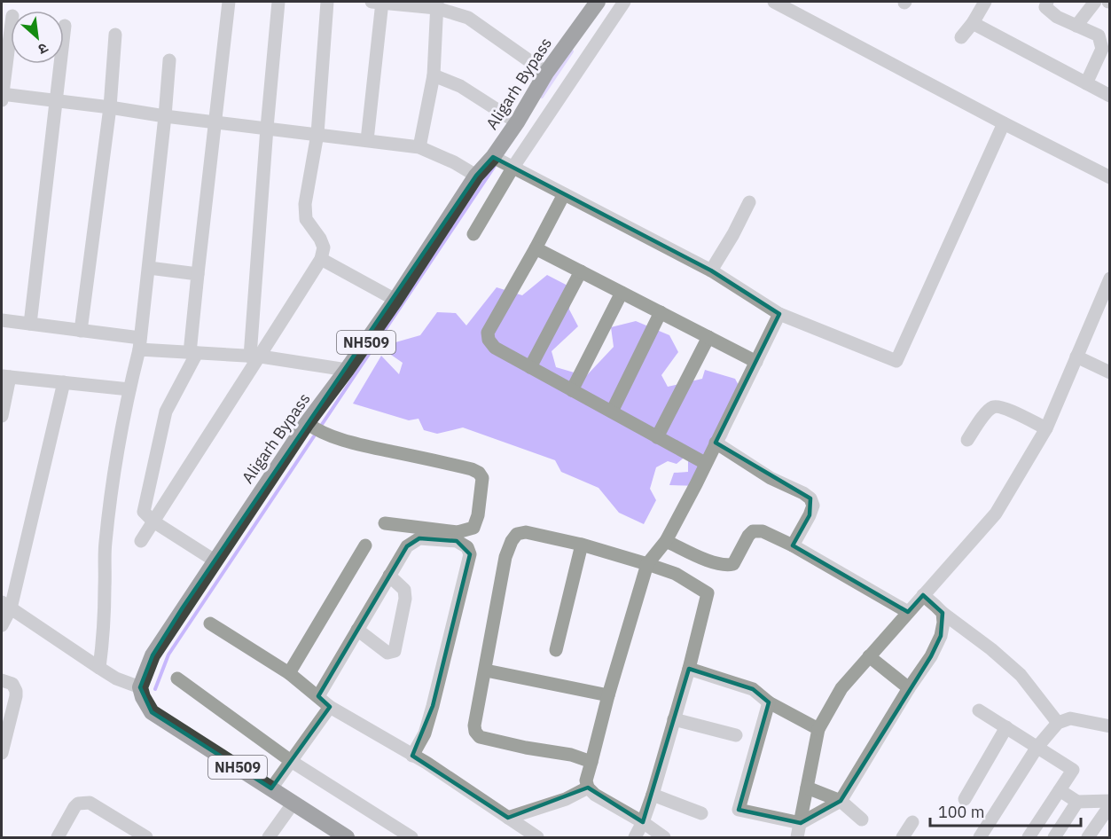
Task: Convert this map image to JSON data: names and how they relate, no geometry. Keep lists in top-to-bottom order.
{
  "streets": {
    "highway": ["Aligarh Bypass", "NH509"]
  },
  "crossings": [
    ["Aligarh Bypass", "NH509"]
  ],
  "scale_bar": "100 m",
  "north": "bottom right"
}
